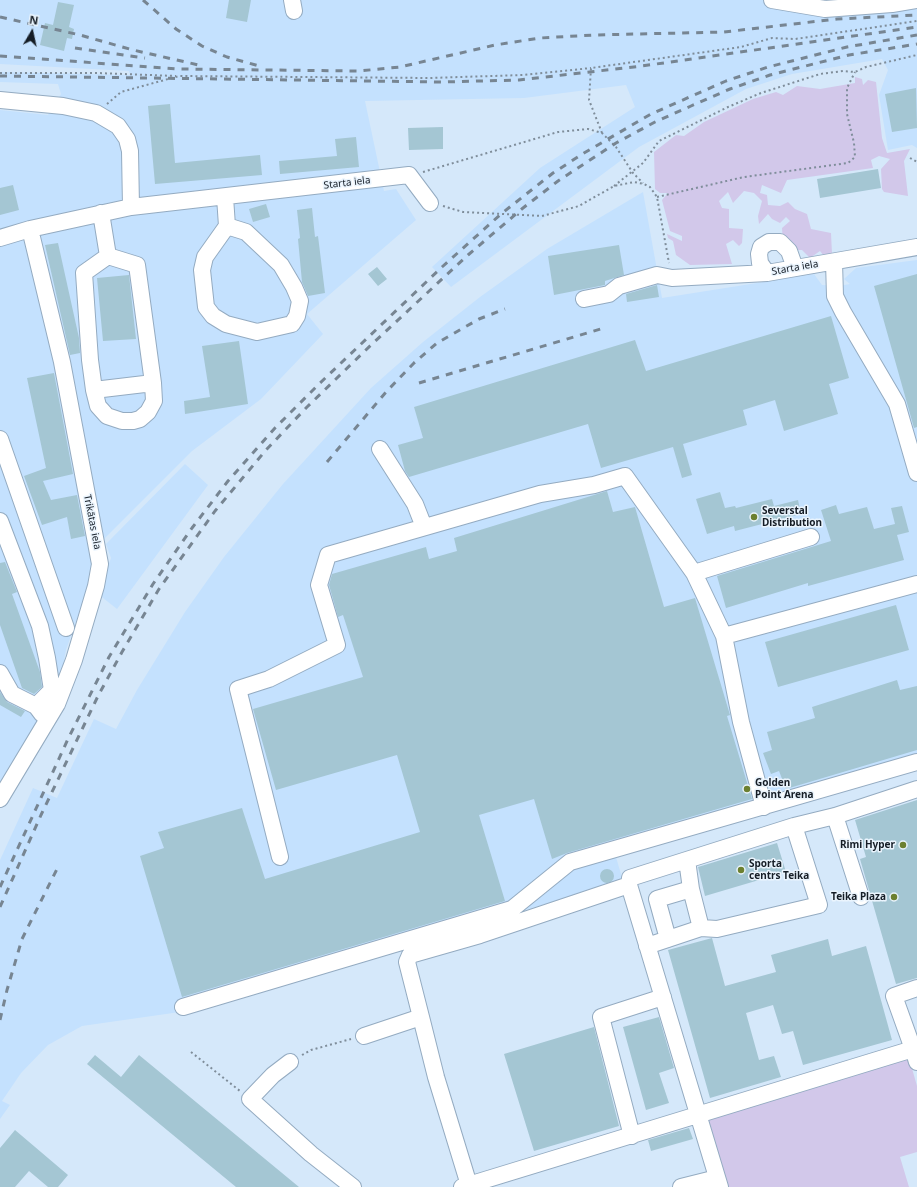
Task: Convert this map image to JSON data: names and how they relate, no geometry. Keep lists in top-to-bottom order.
{
  "streets": {
    "street": ["Starta iela", "Trikātas iela"]
  },
  "crossings": [
    ["Starta iela", "Trikātas iela"]
  ],
  "places": [
    "Severstal Distribution",
    "Golden Point Arena",
    "Rimi Hyper",
    "Sporta centrs Teika",
    "Teika Plaza"
  ],
  "north": "top"
}
